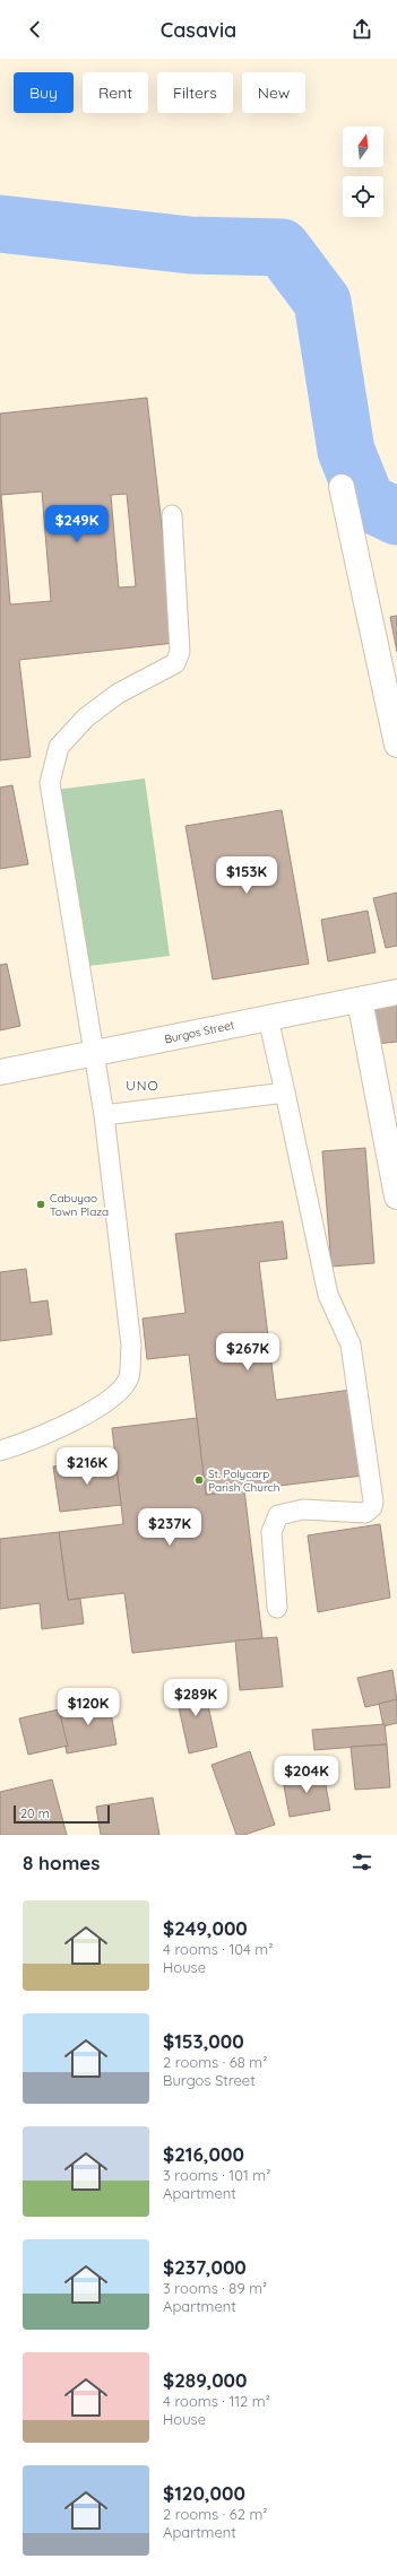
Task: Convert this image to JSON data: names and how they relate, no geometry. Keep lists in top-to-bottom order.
{
  "streets": {
    "street": ["Burgos Street"]
  },
  "districts": ["UNO"],
  "places": ["Cabuyao Town Plaza", "St. Polycarp Parish Church"],
  "scale_bar": "20 m",
  "north": "top",
  "page": {
    "header": "Casavia",
    "chip": [
      "Buy",
      "Rent",
      "Filters",
      "New"
    ],
    "price": [
      "$249K",
      "$153K",
      "$267K",
      "$216K",
      "$237K",
      "$289K",
      "$120K",
      "$204K"
    ],
    "scale": "20 m",
    "heading": "8 homes",
    "list": [
      {
        "name": "$249,000",
        "note": "4 rooms · 104 m² · House"
      },
      {
        "name": "$153,000",
        "note": "2 rooms · 68 m² · Burgos Street"
      },
      {
        "name": "$216,000",
        "note": "3 rooms · 101 m² · Apartment"
      },
      {
        "name": "$237,000",
        "note": "3 rooms · 89 m² · Apartment"
      },
      {
        "name": "$289,000",
        "note": "4 rooms · 112 m² · House"
      },
      {
        "name": "$120,000",
        "note": "2 rooms · 62 m² · Apartment"
      }
    ]
  }
}
